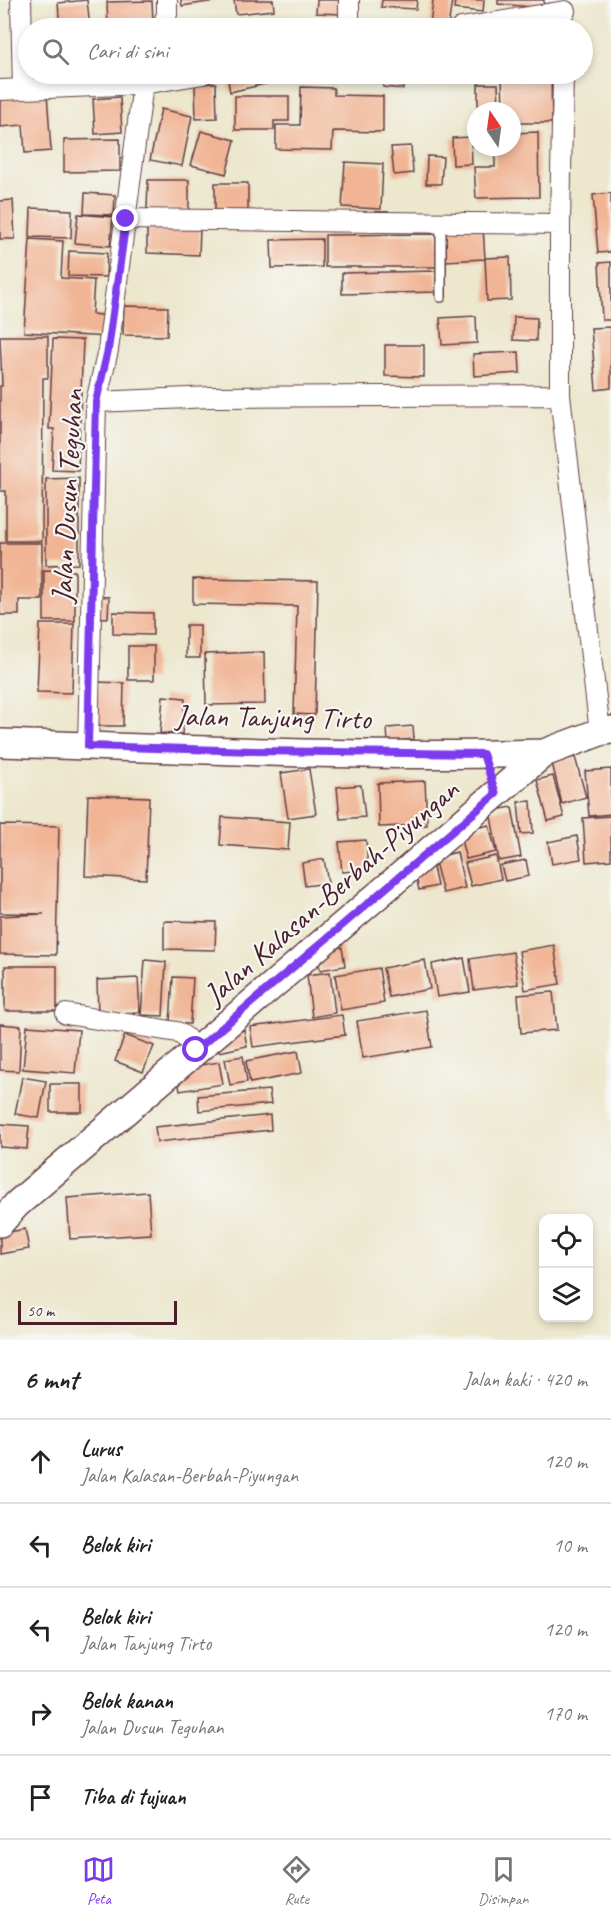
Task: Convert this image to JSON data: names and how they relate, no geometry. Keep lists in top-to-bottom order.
{
  "streets": {
    "street": ["Jalan Dusun Teguhan", "Jalan Tanjung Tirto", "Jalan Kalasan-Berbah-Piyungan"]
  },
  "crossings": [
    ["Jalan Dusun Teguhan", "Jalan Tanjung Tirto"],
    ["Jalan Tanjung Tirto", "Jalan Kalasan-Berbah-Piyungan"]
  ],
  "scale_bar": "50 m",
  "north": "top",
  "page": {
    "search": "Cari di sini",
    "scale": "50 m",
    "heading": ["6 mnt", "Jalan kaki · 420 m"],
    "list": [
      ["Lurus", "Jalan Kalasan-Berbah-Piyungan", "120 m"],
      ["Belok kiri", "10 m"],
      ["Belok kiri", "Jalan Tanjung Tirto", "120 m"],
      ["Belok kanan", "Jalan Dusun Teguhan", "170 m"],
      "Tiba di tujuan"
    ],
    "nav": ["Peta", "Rute", "Disimpan"]
  }
}
